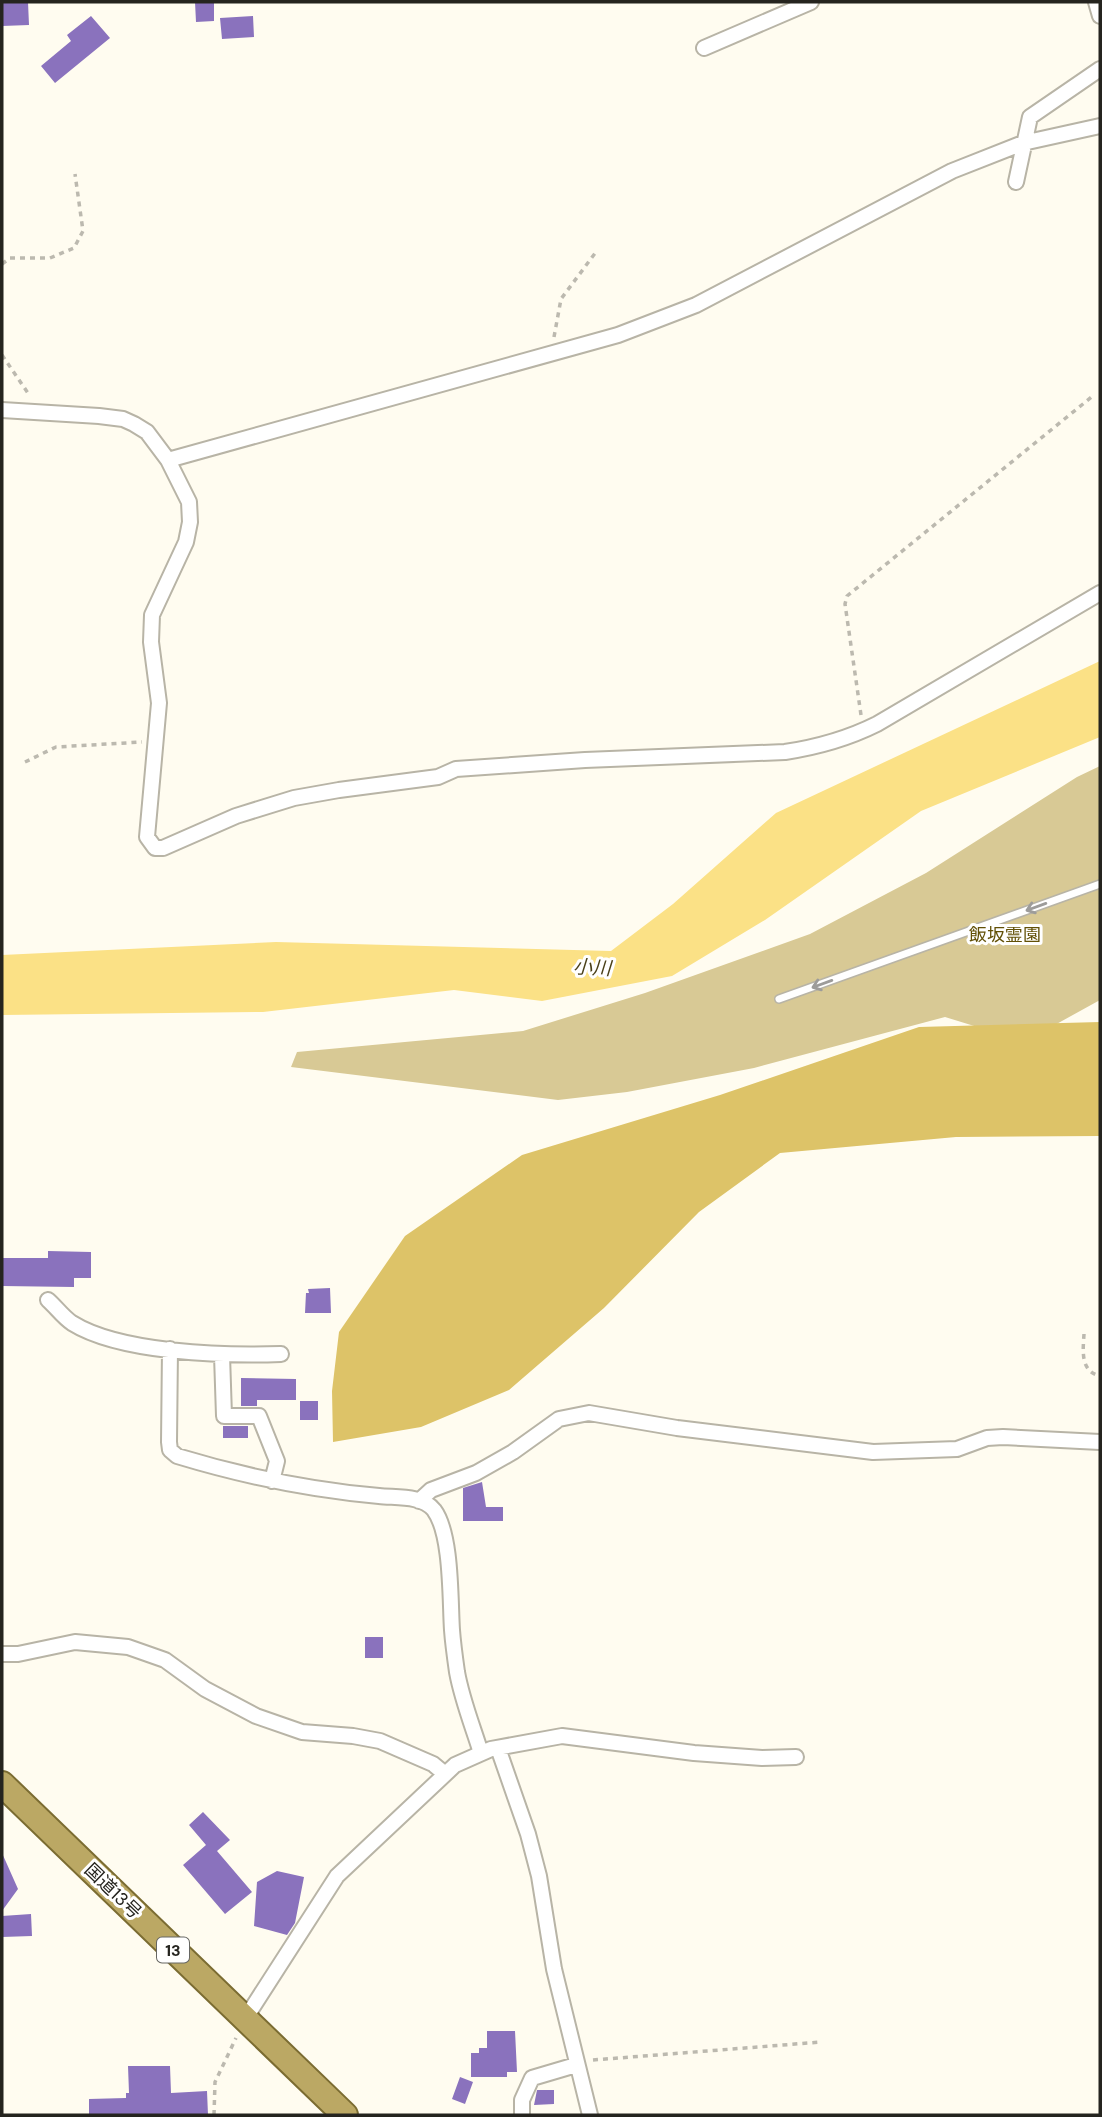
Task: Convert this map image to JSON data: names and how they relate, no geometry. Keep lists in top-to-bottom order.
{
  "streets": {
    "highway": ["国道13号", "13"]
  },
  "water": ["小川"],
  "parks": ["飯坂霊園"]
}
